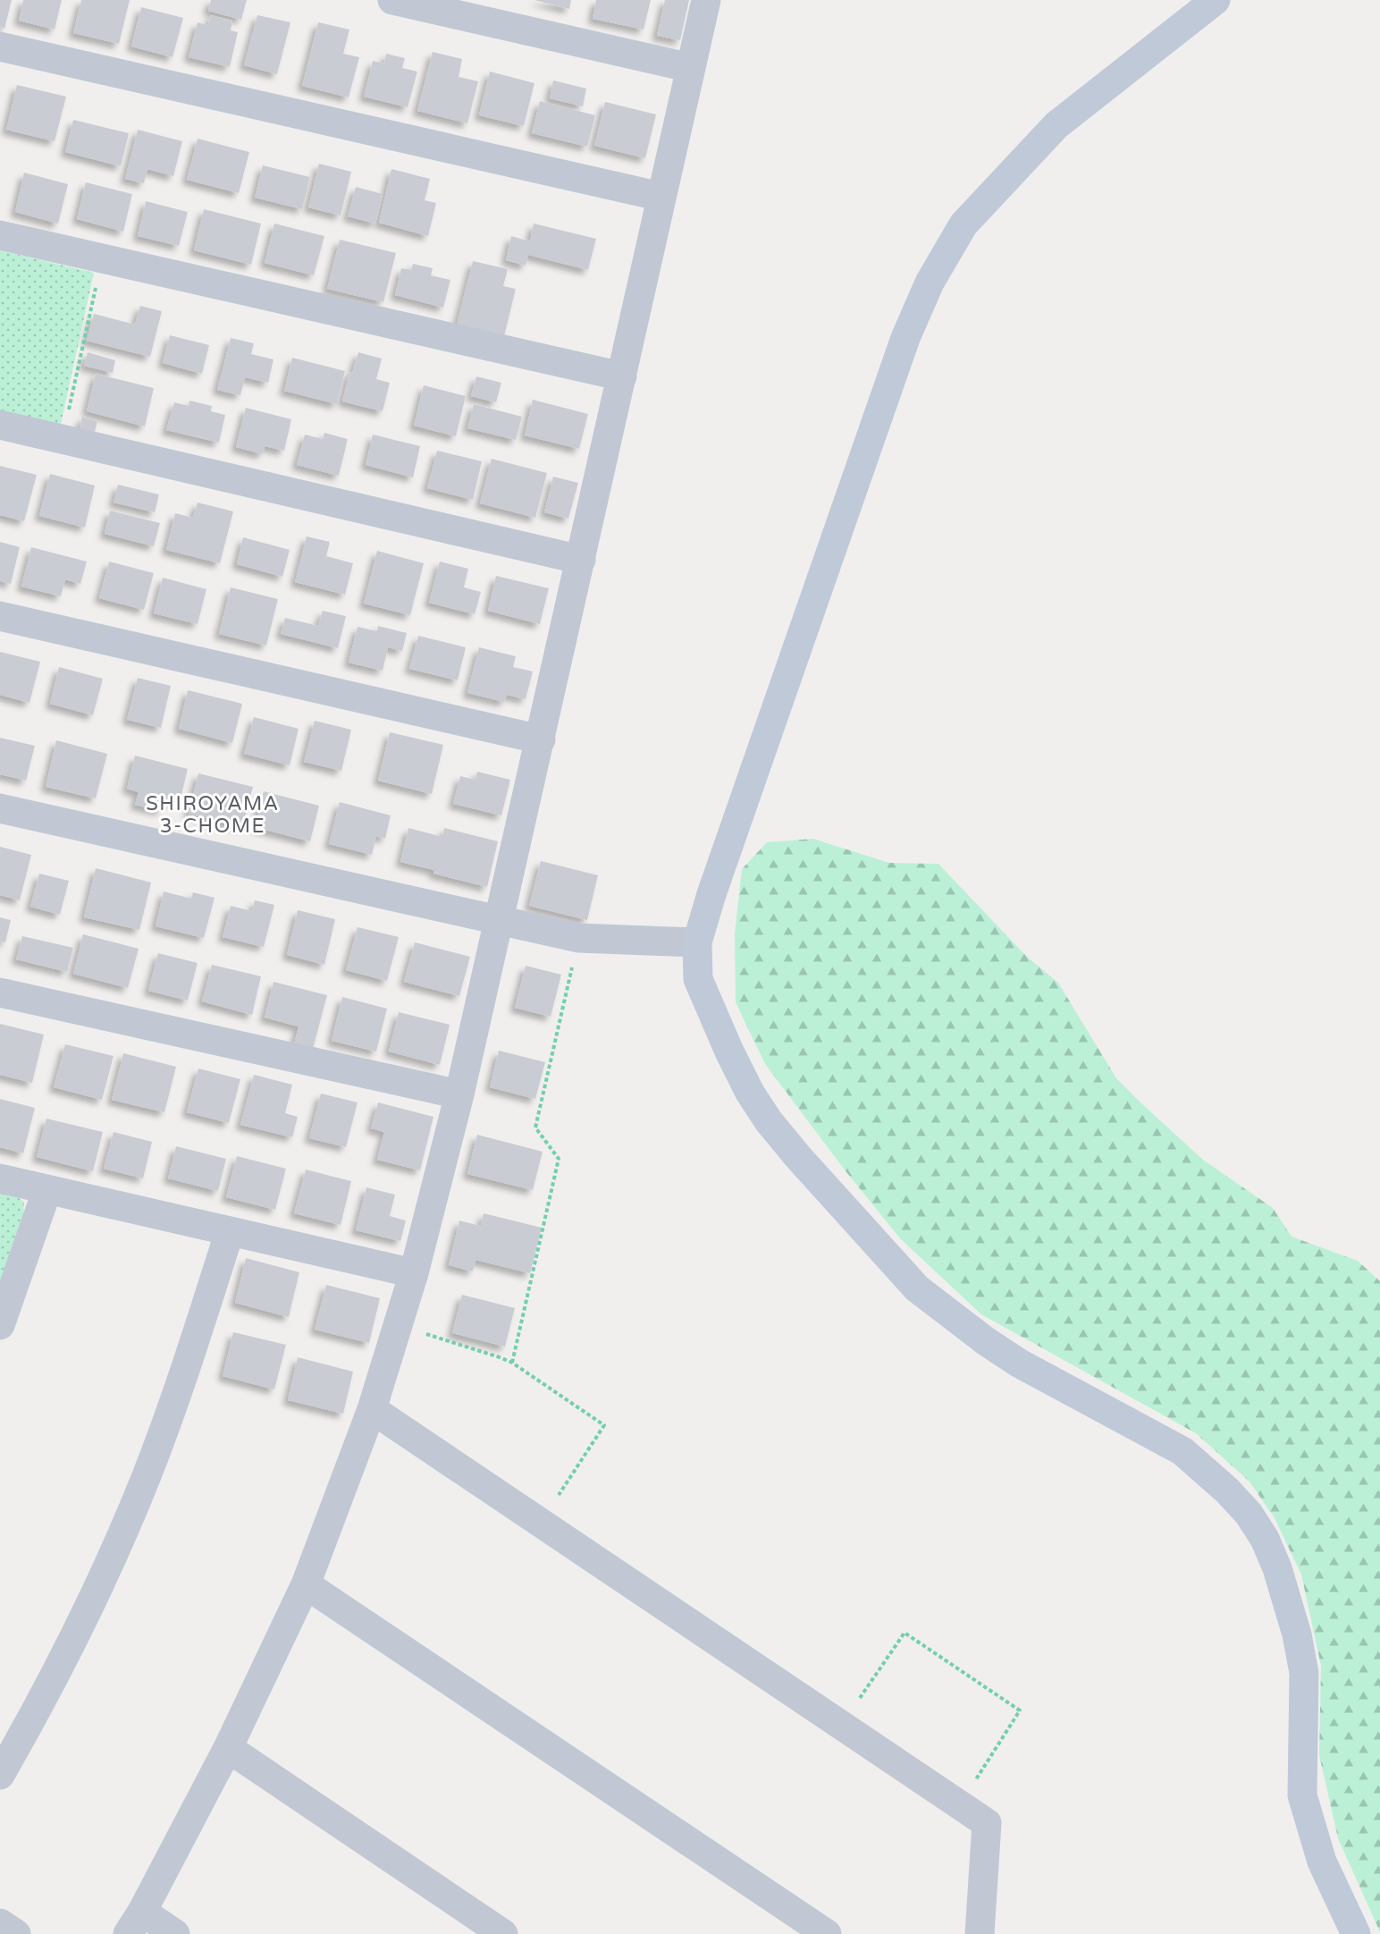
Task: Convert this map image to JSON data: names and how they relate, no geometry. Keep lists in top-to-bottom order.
{
  "districts": ["SHIROYAMA 3-CHOME"]
}
